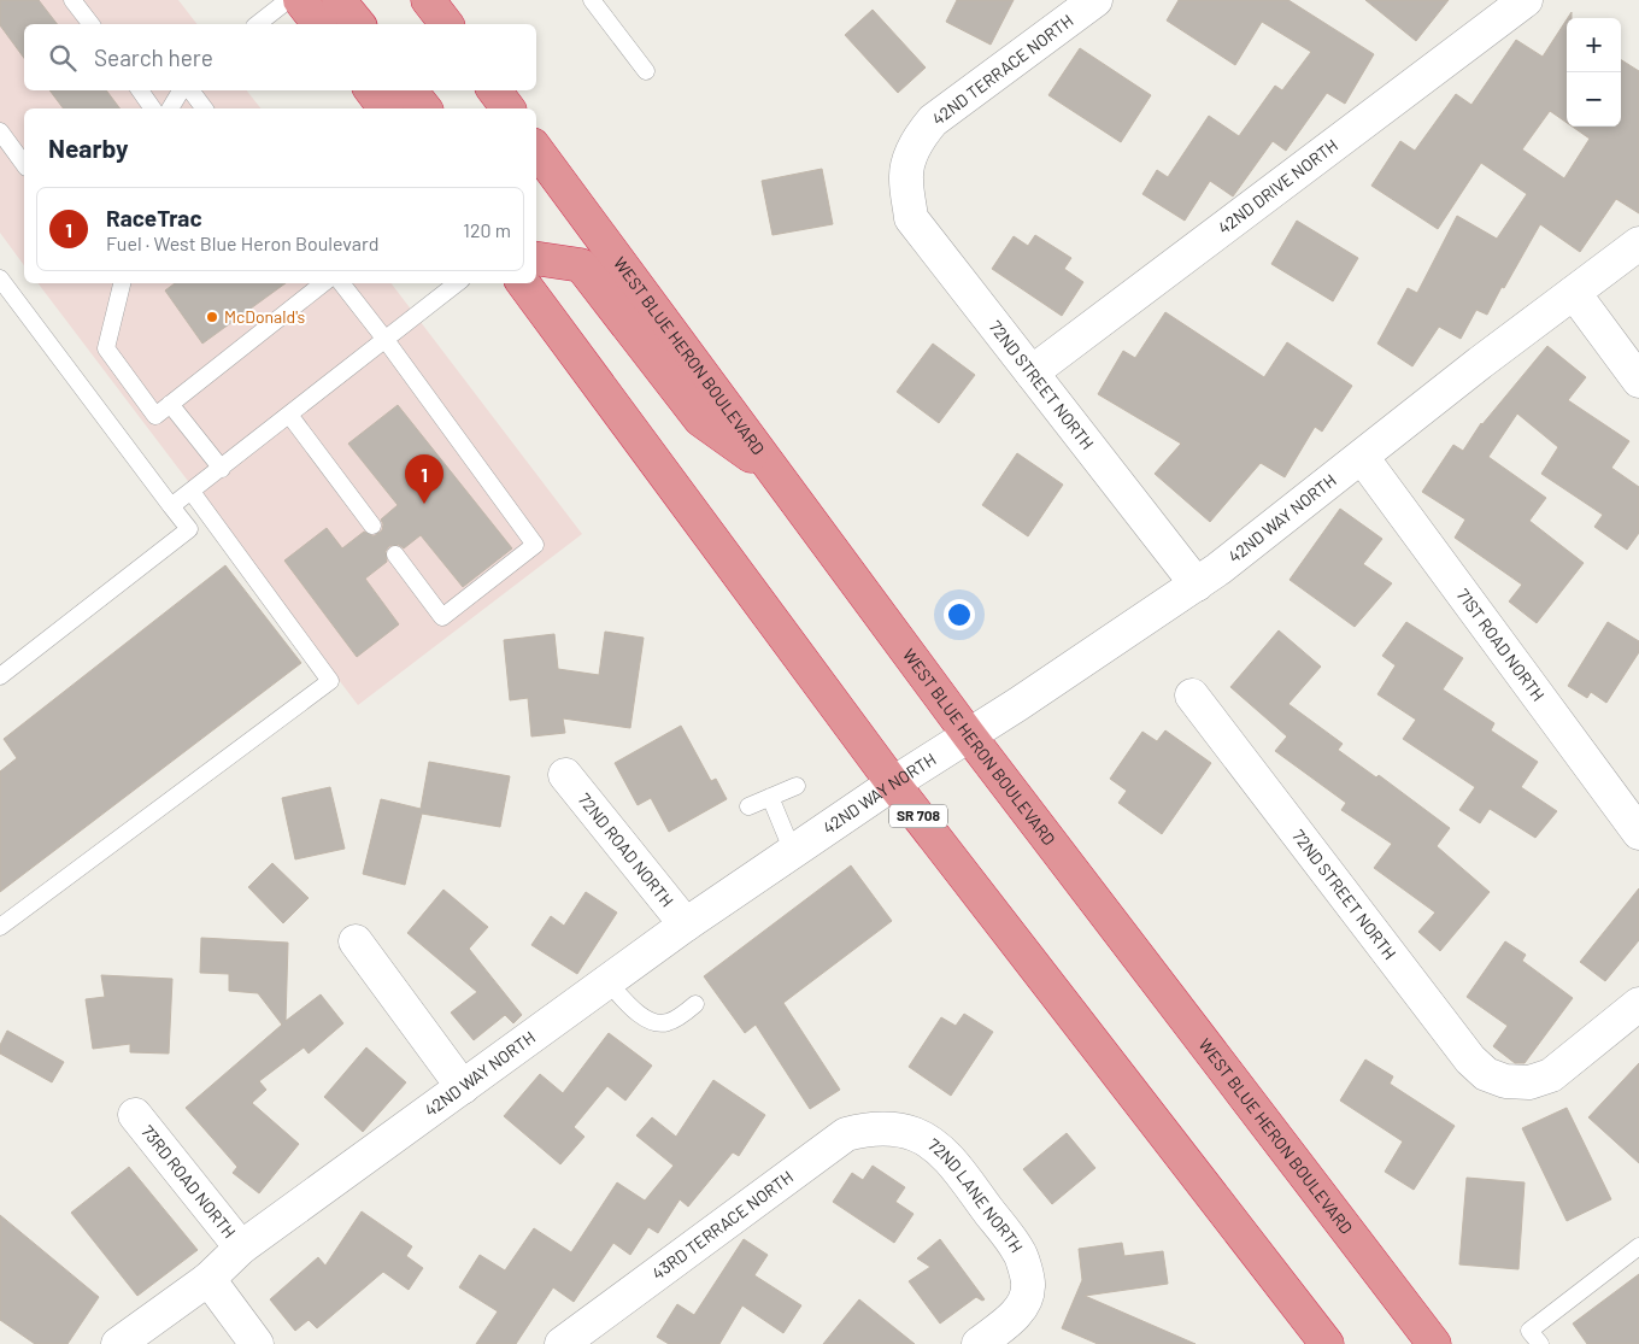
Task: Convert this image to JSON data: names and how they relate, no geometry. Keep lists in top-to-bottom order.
{
  "streets": {
    "highway": ["WEST BLUE HERON BOULEVARD", "SR 708"],
    "street": [
      "42ND TERRACE NORTH",
      "42ND DRIVE NORTH",
      "72ND STREET NORTH",
      "42ND WAY NORTH",
      "71ST ROAD NORTH",
      "72ND ROAD NORTH",
      "73RD ROAD NORTH",
      "72ND LANE NORTH",
      "43RD TERRACE NORTH"
    ]
  },
  "crossings": [
    ["42ND TERRACE NORTH", "72ND STREET NORTH"],
    ["42ND DRIVE NORTH", "72ND STREET NORTH"],
    ["WEST BLUE HERON BOULEVARD", "42ND WAY NORTH"],
    ["72ND STREET NORTH", "42ND WAY NORTH"],
    ["42ND WAY NORTH", "71ST ROAD NORTH"],
    ["42ND WAY NORTH", "SR 708"],
    ["42ND WAY NORTH", "72ND ROAD NORTH"],
    ["42ND WAY NORTH", "73RD ROAD NORTH"],
    ["72ND LANE NORTH", "43RD TERRACE NORTH"]
  ],
  "places": ["McDonald's"],
  "page": {
    "map_buttons": ["+", "−"],
    "search": "Search here",
    "heading": "Nearby",
    "list": [
      {
        "mark": "1",
        "name": "RaceTrac",
        "note": "Fuel · West Blue Heron Boulevard",
        "value": "120 m"
      }
    ],
    "pins": "1"
  }
}
